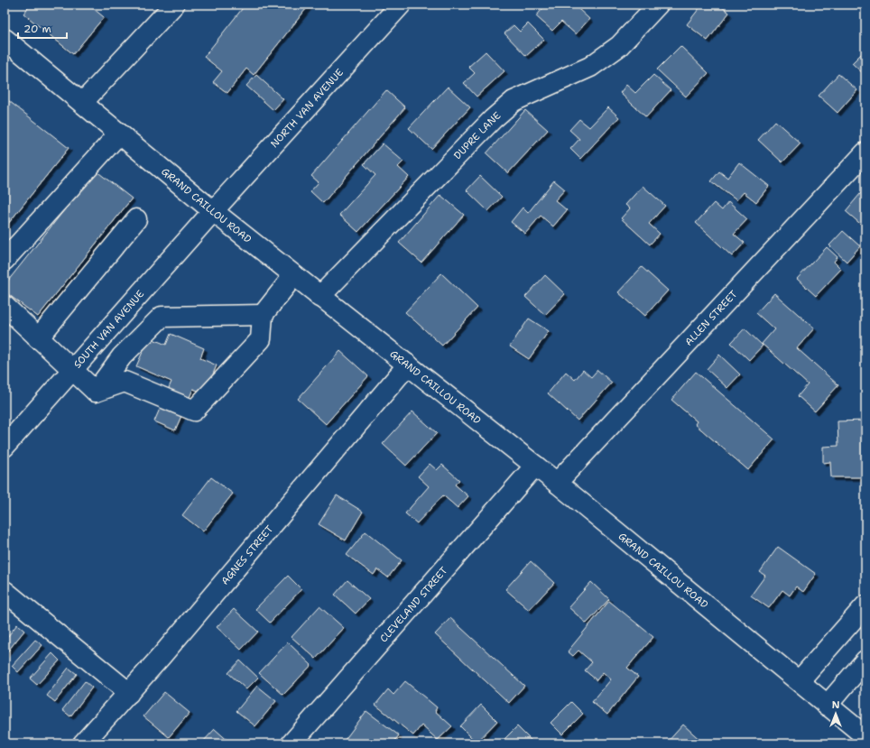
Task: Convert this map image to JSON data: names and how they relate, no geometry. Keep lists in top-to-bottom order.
{
  "streets": {
    "street": [
      "NORTH VAN AVENUE",
      "DUPRE LANE",
      "GRAND CAILLOU ROAD",
      "ALLEN STREET",
      "SOUTH VAN AVENUE",
      "AGNES STREET",
      "CLEVELAND STREET"
    ]
  },
  "crossings": [
    ["NORTH VAN AVENUE", "GRAND CAILLOU ROAD"],
    ["NORTH VAN AVENUE", "SOUTH VAN AVENUE"],
    ["DUPRE LANE", "GRAND CAILLOU ROAD"],
    ["GRAND CAILLOU ROAD", "ALLEN STREET"],
    ["GRAND CAILLOU ROAD", "SOUTH VAN AVENUE"],
    ["GRAND CAILLOU ROAD", "AGNES STREET"],
    ["GRAND CAILLOU ROAD", "CLEVELAND STREET"]
  ],
  "scale_bar": "20 m",
  "north": "top"
}
